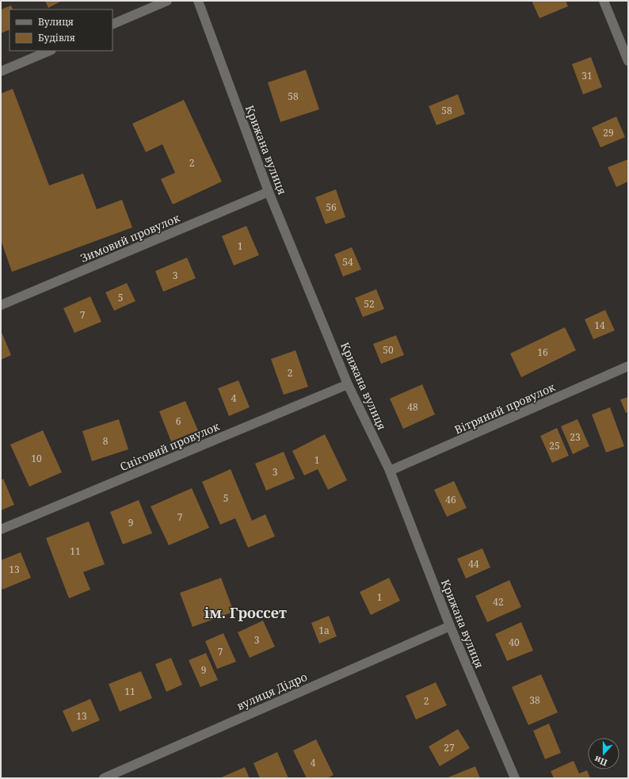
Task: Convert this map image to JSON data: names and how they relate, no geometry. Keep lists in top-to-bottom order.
{
  "streets": {
    "street": [
      "Крижана вулиця",
      "Зимовий провулок",
      "Вітряний провулок",
      "Сніговий провулок",
      "вулиця Дідро"
    ]
  },
  "crossings": [
    ["Крижана вулиця", "Зимовий провулок"],
    ["Крижана вулиця", "Вітряний провулок"],
    ["Крижана вулиця", "Сніговий провулок"],
    ["Крижана вулиця", "вулиця Дідро"]
  ],
  "districts": ["ім. Гроссет"],
  "house_numbers": [
    "31",
    "58",
    "58",
    "29",
    "2",
    "56",
    "1",
    "54",
    "3",
    "5",
    "52",
    "7",
    "14",
    "50",
    "16",
    "2",
    "4",
    "48",
    "6",
    "23",
    "8",
    "25",
    "10",
    "1",
    "3",
    "5",
    "46",
    "7",
    "9",
    "11",
    "44",
    "13",
    "1",
    "42",
    "1а",
    "3",
    "40",
    "7",
    "9",
    "11",
    "38",
    "2",
    "13",
    "27",
    "4"
  ],
  "legend": ["Вулиця", "Будівля"],
  "north": "bottom"
}
